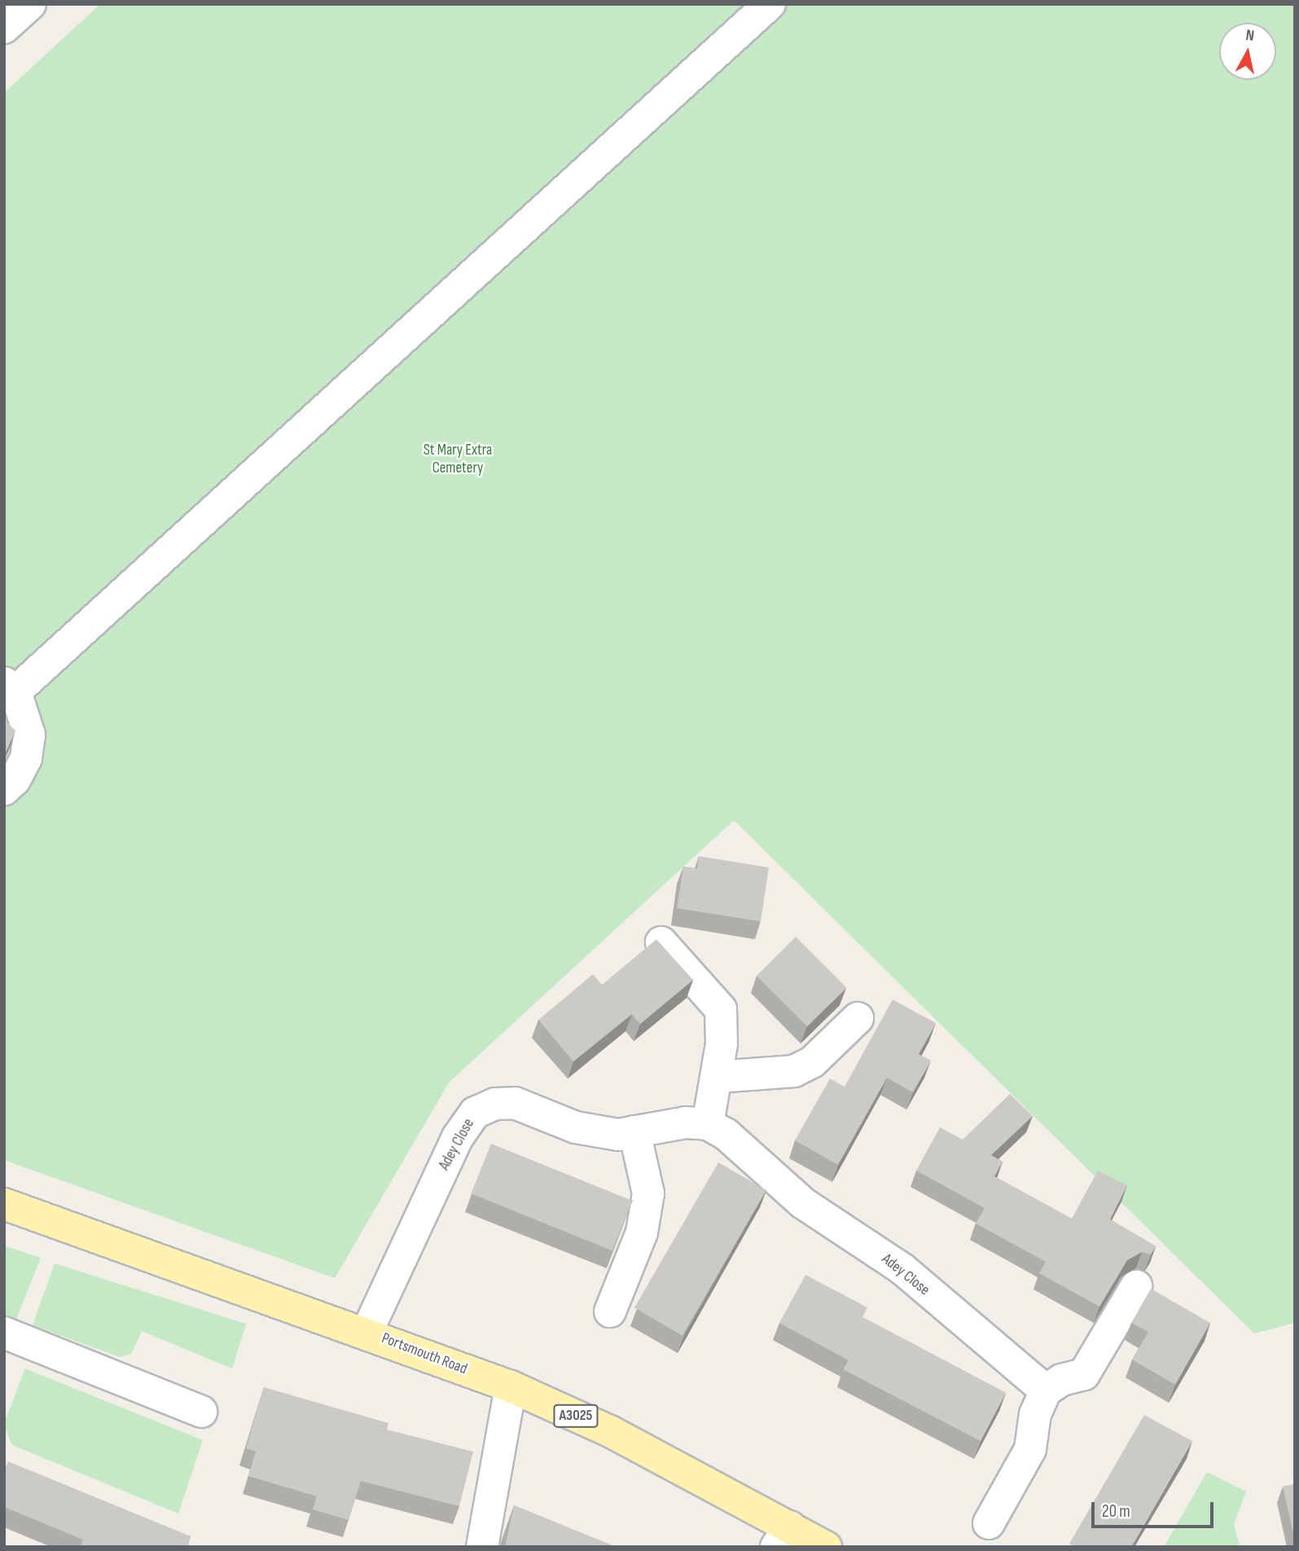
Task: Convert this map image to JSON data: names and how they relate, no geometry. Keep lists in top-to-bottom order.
{
  "streets": {
    "main road": ["Portsmouth Road", "A3025"],
    "street": ["Adey Close"]
  },
  "crossings": [
    ["Adey Close", "Portsmouth Road"]
  ],
  "parks": ["St Mary Extra Cemetery"],
  "scale_bar": "20 m",
  "north": "top"
}
